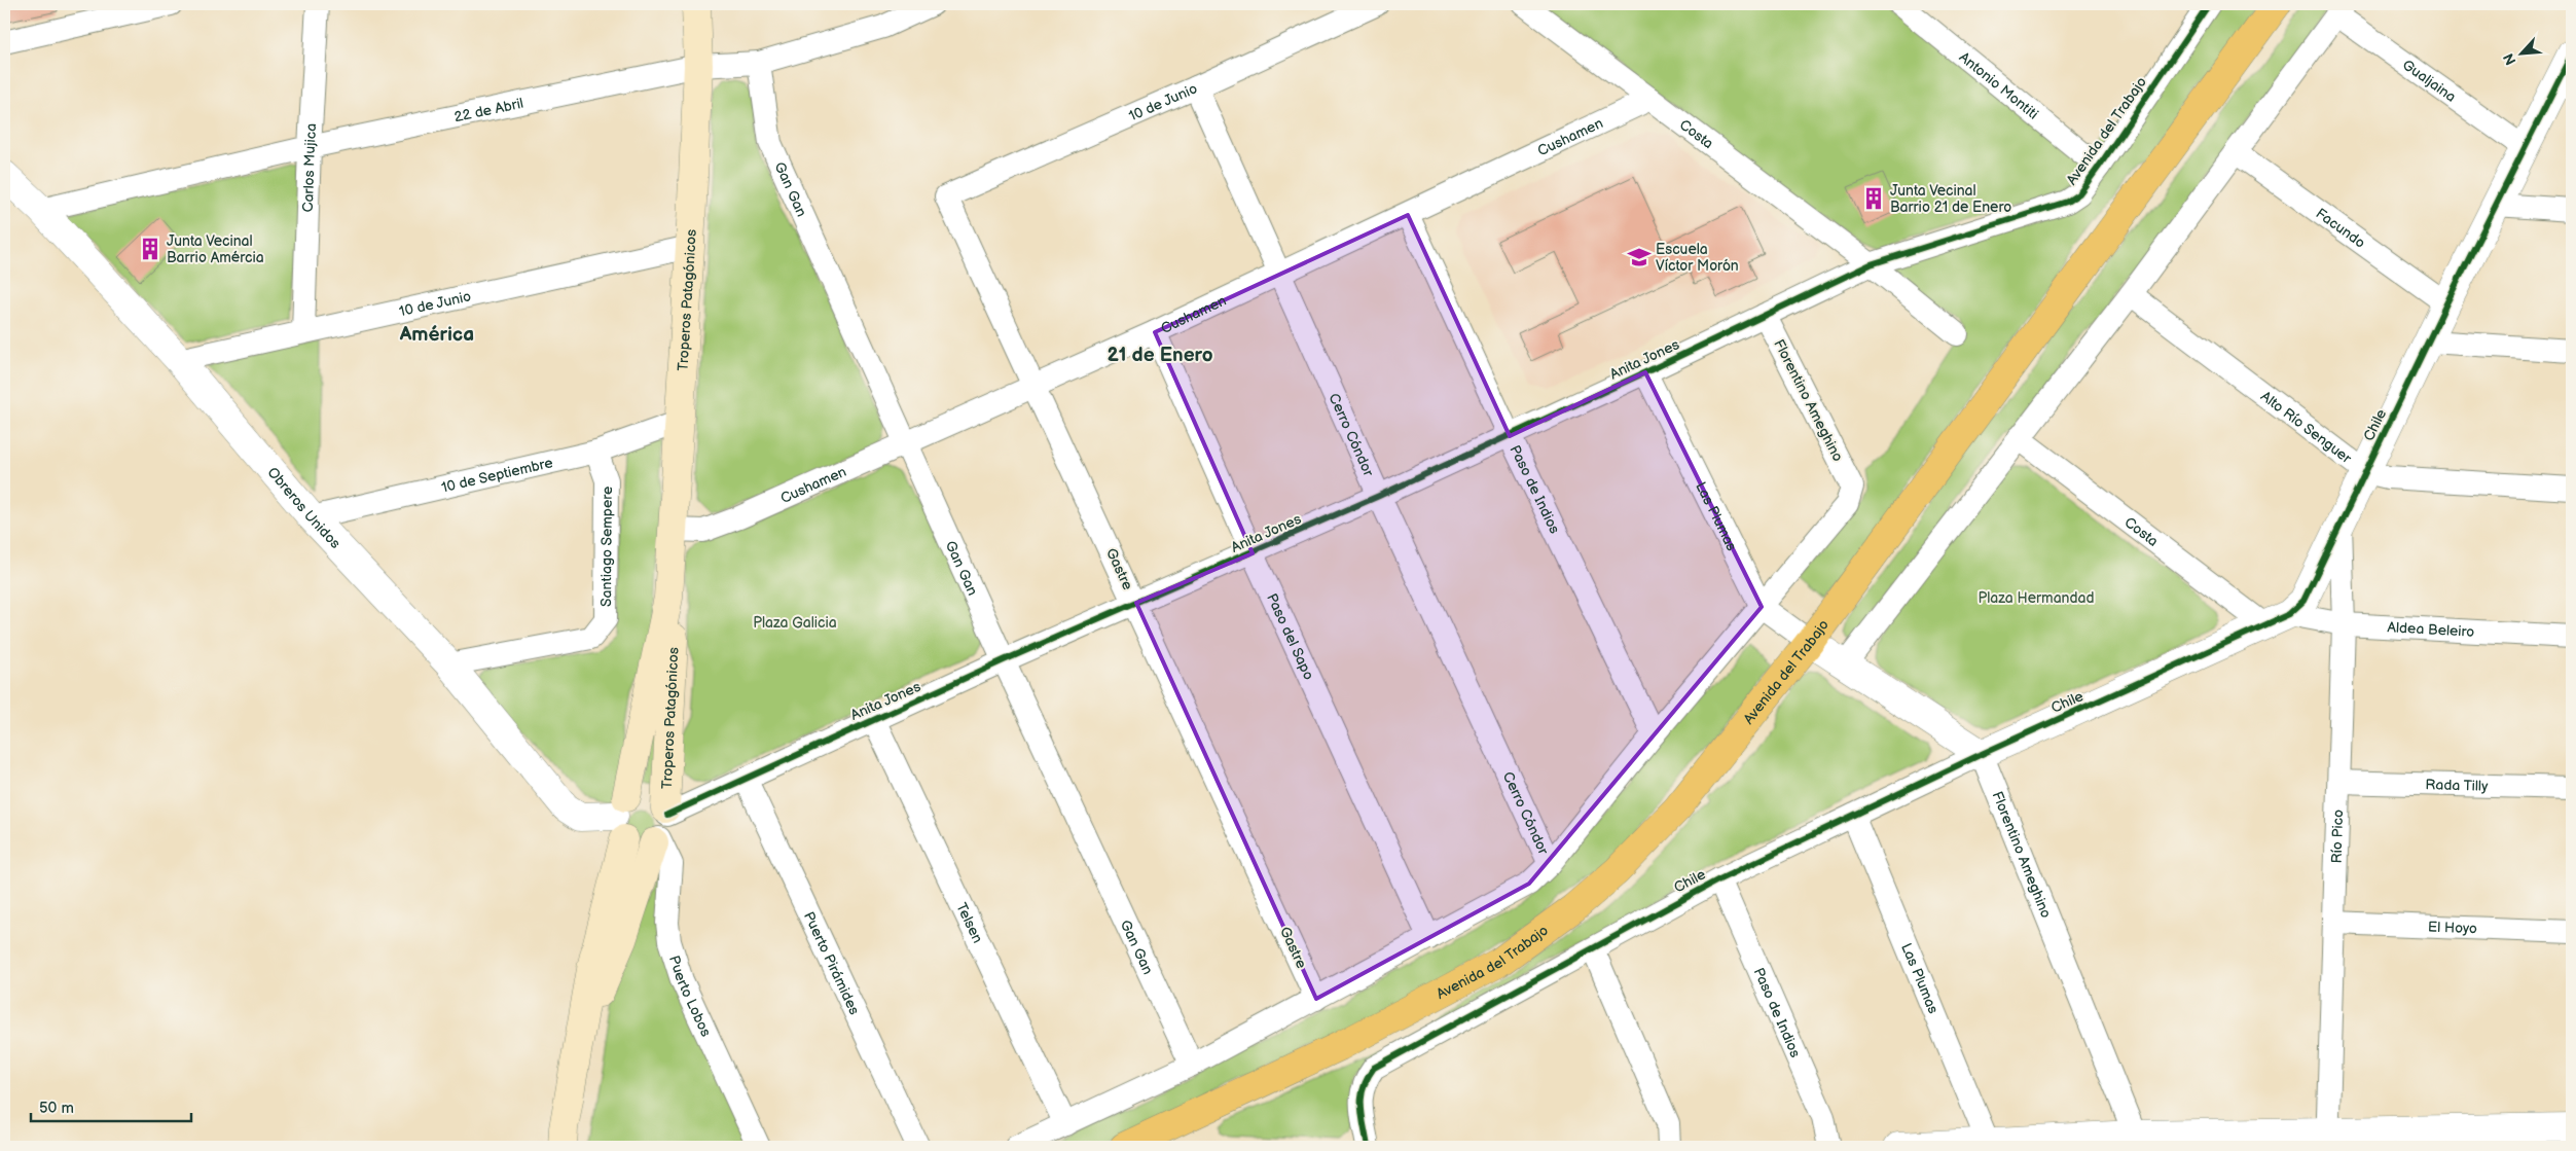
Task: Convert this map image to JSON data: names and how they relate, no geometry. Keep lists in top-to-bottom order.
{
  "streets": {
    "main road": ["Avenida del Trabajo", "Troperos Patagónicos"],
    "street": [
      "Gualjaina",
      "Antonio Montiti",
      "10 de Junio",
      "22 de Abril",
      "Costa",
      "Cushamen",
      "Carlos Mujica",
      "Gan Gan",
      "Facundo",
      "Anita Jones",
      "Florentino Ameghino",
      "Chile",
      "Alto Río Senguer",
      "Cerro Cóndor",
      "10 de Septiembre",
      "Paso de Indios",
      "Obreros Unidos",
      "Las Plumas",
      "Santiago Sempere",
      "Gastre",
      "Aldea Beleiro",
      "Paso del Sapo",
      "Rada Tilly",
      "Río Pico",
      "Telsen",
      "El Hoyo",
      "Puerto Pirámides",
      "Puerto Lobos"
    ]
  },
  "crossings": [
    ["Gualjaina", "Chile"],
    ["Antonio Montiti", "Avenida del Trabajo"],
    ["10 de Junio", "Carlos Mujica"],
    ["10 de Junio", "Troperos Patagónicos"],
    ["10 de Junio", "Cerro Cóndor"],
    ["10 de Junio", "Obreros Unidos"],
    ["10 de Junio", "Gastre"],
    ["22 de Abril", "Carlos Mujica"],
    ["22 de Abril", "Gan Gan"],
    ["22 de Abril", "Troperos Patagónicos"],
    ["22 de Abril", "Obreros Unidos"],
    ["Avenida del Trabajo", "Costa"],
    ["Avenida del Trabajo", "Anita Jones"],
    ["Avenida del Trabajo", "Las Plumas"],
    ["Costa", "Cushamen"],
    ["Costa", "Anita Jones"],
    ["Costa", "Chile"],
    ["Costa", "Aldea Beleiro"],
    ["Cushamen", "Gan Gan"],
    ["Cushamen", "Troperos Patagónicos"],
    ["Cushamen", "Cerro Cóndor"],
    ["Cushamen", "Paso de Indios"],
    ["Cushamen", "Gastre"],
    ["Cushamen", "Paso del Sapo"],
    ["Gan Gan", "Anita Jones"],
    ["Facundo", "Chile"],
    ["Troperos Patagónicos", "Anita Jones"],
    ["Troperos Patagónicos", "10 de Septiembre"],
    ["Troperos Patagónicos", "Obreros Unidos"],
    ["Troperos Patagónicos", "Puerto Lobos"],
    ["Anita Jones", "Florentino Ameghino"],
    ["Anita Jones", "Cerro Cóndor"],
    ["Anita Jones", "Paso de Indios"],
    ["Anita Jones", "Las Plumas"],
    ["Anita Jones", "Gastre"],
    ["Anita Jones", "Paso del Sapo"],
    ["Anita Jones", "Telsen"],
    ["Anita Jones", "Puerto Pirámides"],
    ["Anita Jones", "Puerto Lobos"],
    ["Florentino Ameghino", "Chile"],
    ["Florentino Ameghino", "Las Plumas"],
    ["Chile", "Alto Río Senguer"],
    ["Chile", "Paso de Indios"],
    ["Chile", "Las Plumas"],
    ["Chile", "Aldea Beleiro"],
    ["Chile", "Río Pico"],
    ["10 de Septiembre", "Obreros Unidos"],
    ["10 de Septiembre", "Santiago Sempere"],
    ["Obreros Unidos", "Santiago Sempere"],
    ["Aldea Beleiro", "Río Pico"],
    ["Rada Tilly", "Río Pico"],
    ["Río Pico", "El Hoyo"]
  ],
  "districts": ["América", "21 de Enero"],
  "parks": ["Plaza Hermandad", "Plaza Galicia"],
  "places": {
    "building": ["Junta Vecinal Barrio 21 de Enero", "Junta Vecinal Barrio Amércia"],
    "school or university": ["Escuela Víctor Morón"]
  },
  "scale_bar": "50 m",
  "north": "bottom left"
}
